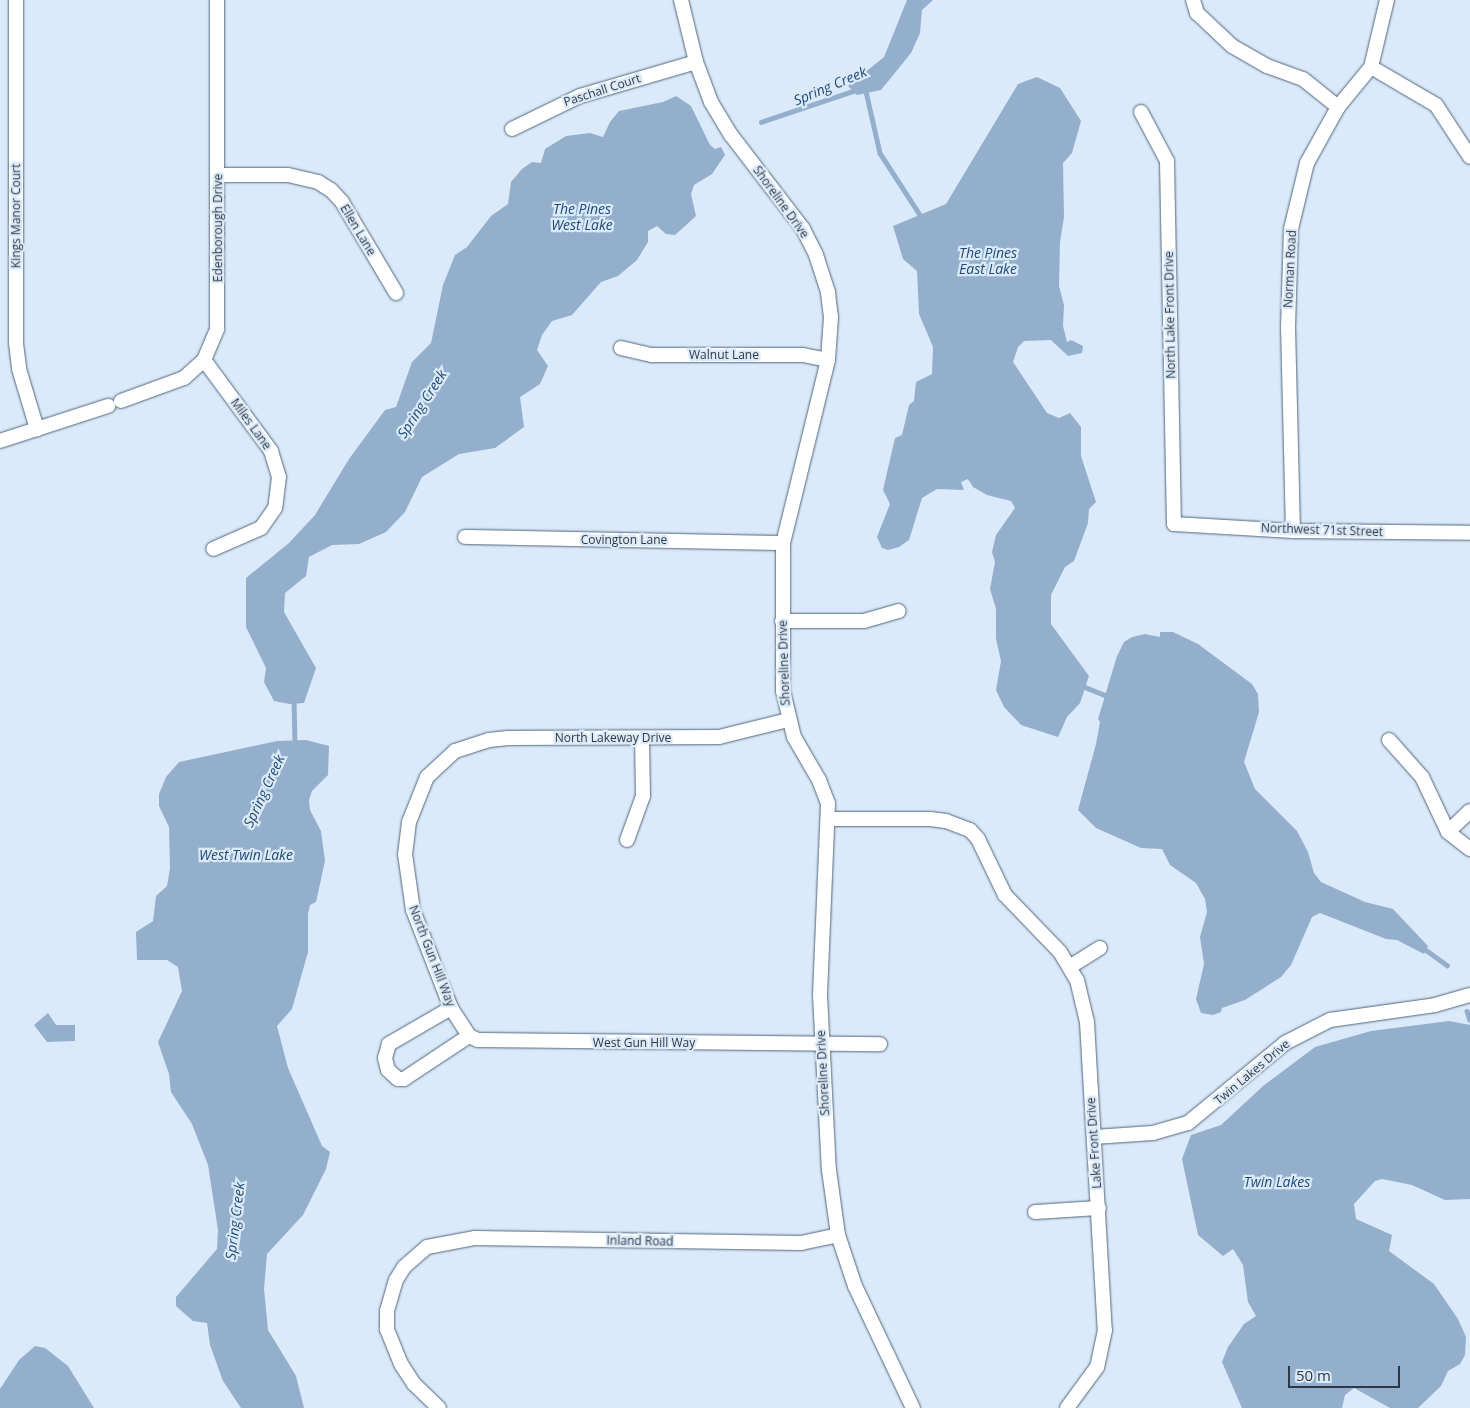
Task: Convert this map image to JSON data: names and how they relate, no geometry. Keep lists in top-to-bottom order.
{
  "streets": {
    "street": [
      "Paschall Court",
      "Shoreline Drive",
      "Kings Manor Court",
      "Edenborough Drive",
      "Ellen Lane",
      "Norman Road",
      "North Lake Front Drive",
      "Walnut Lane",
      "Miles Lane",
      "Northwest 71st Street",
      "Covington Lane",
      "North Lakeway Drive",
      "North Gun Hill Way",
      "West Gun Hill Way",
      "Twin Lakes Drive",
      "Lake Front Drive",
      "Inland Road"
    ]
  },
  "crossings": [
    ["Paschall Court", "Shoreline Drive"],
    ["Shoreline Drive", "Walnut Lane"],
    ["Shoreline Drive", "Covington Lane"],
    ["Shoreline Drive", "North Lakeway Drive"],
    ["Shoreline Drive", "West Gun Hill Way"],
    ["Shoreline Drive", "Lake Front Drive"],
    ["Shoreline Drive", "Inland Road"],
    ["Kings Manor Court", "Edenborough Drive"],
    ["Edenborough Drive", "Ellen Lane"],
    ["Edenborough Drive", "Miles Lane"],
    ["Norman Road", "Northwest 71st Street"],
    ["North Lake Front Drive", "Northwest 71st Street"],
    ["North Lakeway Drive", "North Gun Hill Way"],
    ["North Gun Hill Way", "West Gun Hill Way"],
    ["Twin Lakes Drive", "Lake Front Drive"]
  ],
  "water": [
    "Spring Creek",
    "The Pines West Lake",
    "The Pines East Lake",
    "West Twin Lake",
    "Twin Lakes"
  ],
  "scale_bar": "50 m"
}
